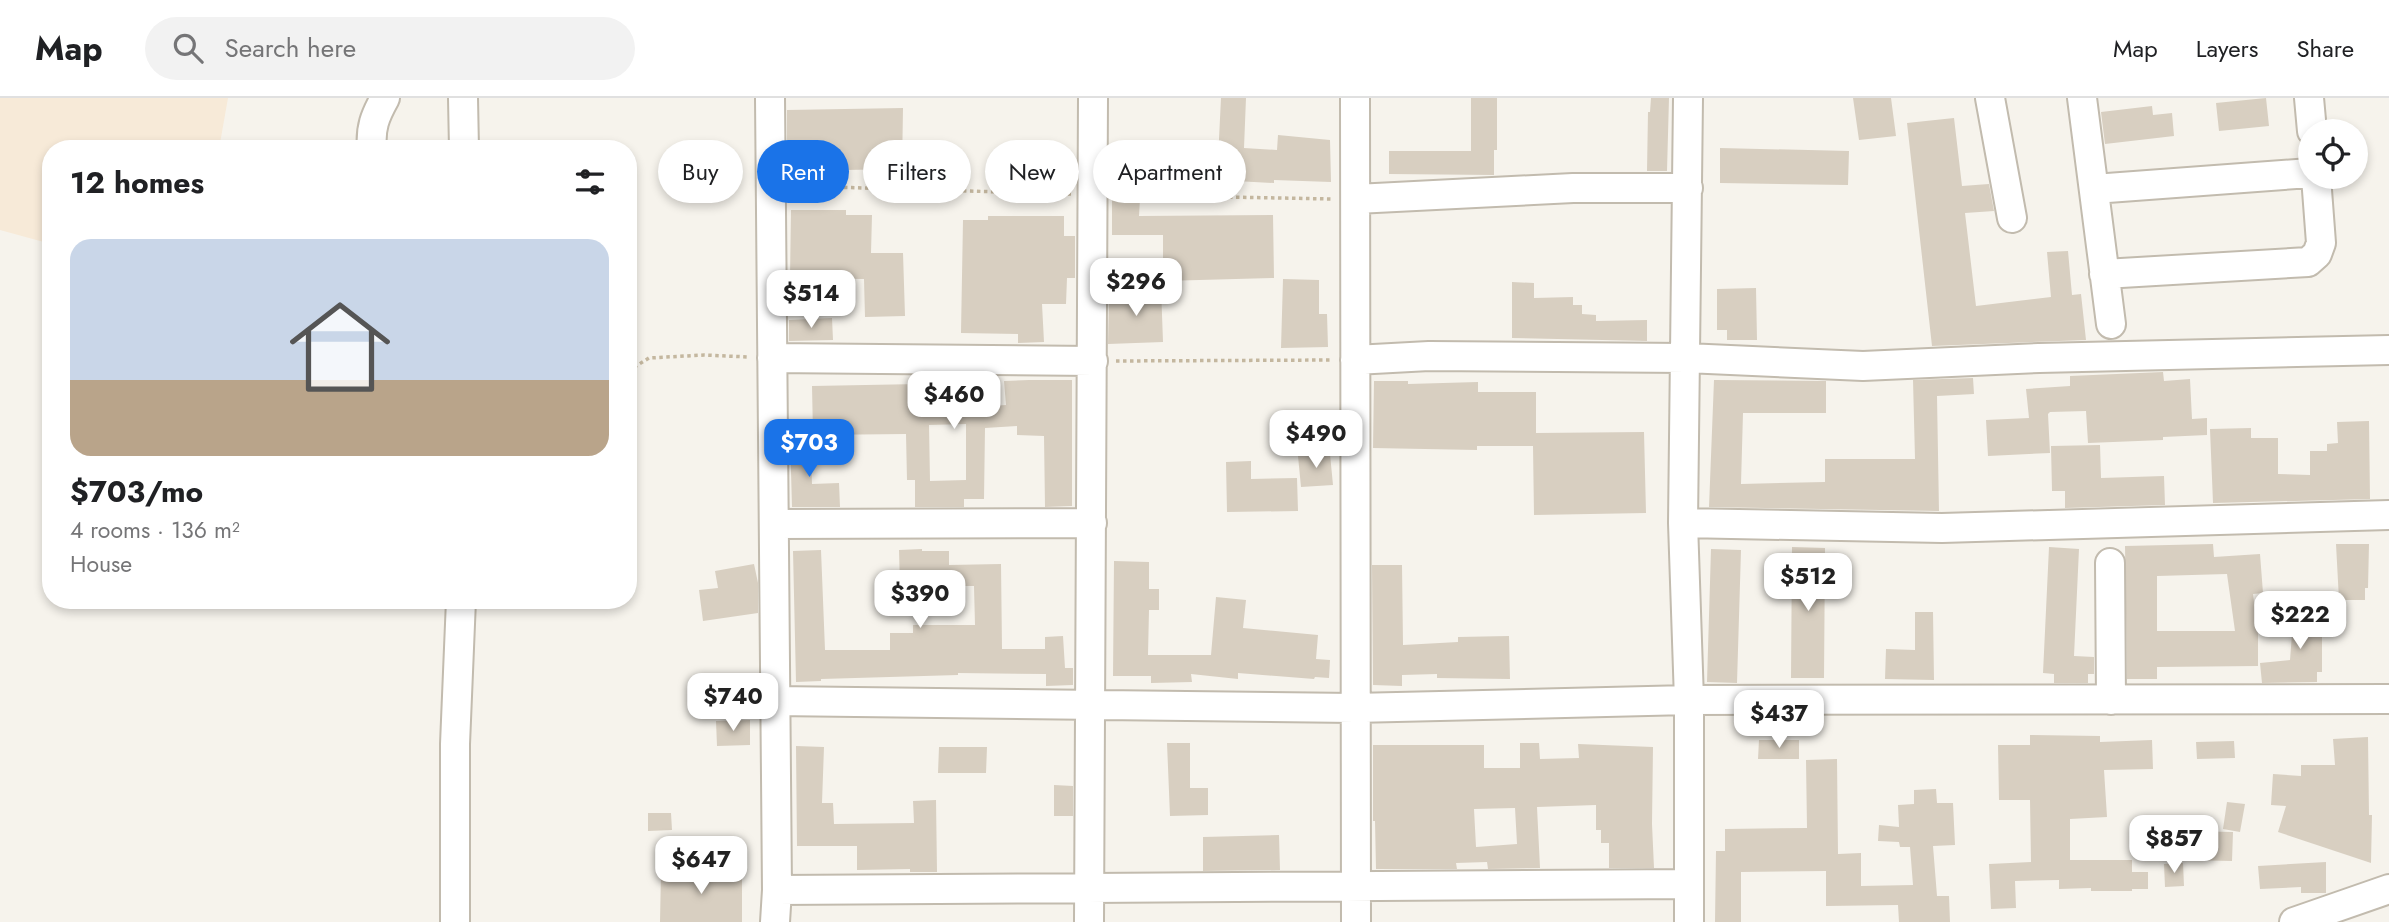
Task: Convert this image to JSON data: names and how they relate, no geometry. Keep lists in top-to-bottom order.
{
  "page": {
    "header": "Map",
    "search": "Search here",
    "nav": ["Map", "Layers", "Share"],
    "chip": [
      "Buy",
      "Rent",
      "Filters",
      "New",
      "Apartment"
    ],
    "heading": "12 homes",
    "list": [
      {
        "name": "$703/mo",
        "note": "4 rooms · 136 m² · House"
      }
    ],
    "price": [
      "$296",
      "$514",
      "$460",
      "$490",
      "$703",
      "$512",
      "$390",
      "$222",
      "$740",
      "$437",
      "$857",
      "$647"
    ]
  }
}
